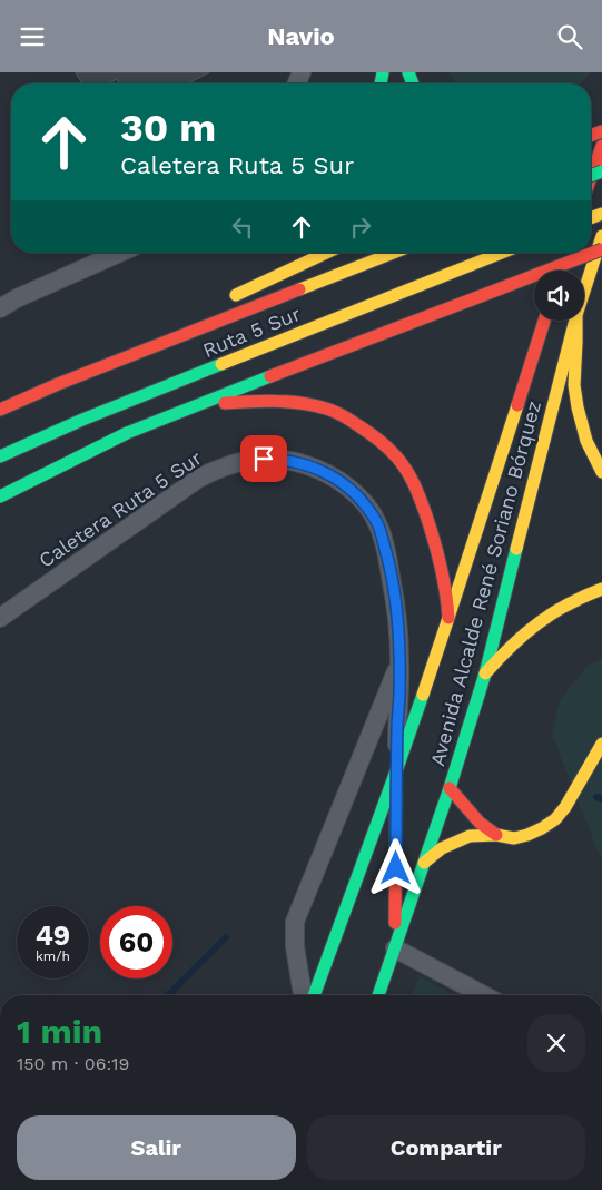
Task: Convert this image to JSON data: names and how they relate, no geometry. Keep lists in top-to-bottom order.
{
  "streets": {
    "main road": ["Ruta 5 Sur", "Avenida Alcalde René Soriano Bórquez"],
    "street": ["Caletera Ruta 5 Sur"]
  },
  "crossings": [
    ["Caletera Ruta 5 Sur", "Avenida Alcalde René Soriano Bórquez"]
  ],
  "page": {
    "header": "Navio",
    "turn": ["30 m", "Caletera Ruta 5 Sur"],
    "speed": "49 km/h",
    "limit": "60",
    "heading": ["1 min", "150 m · 06:19"],
    "buttons": ["Salir", "Compartir"]
  }
}
